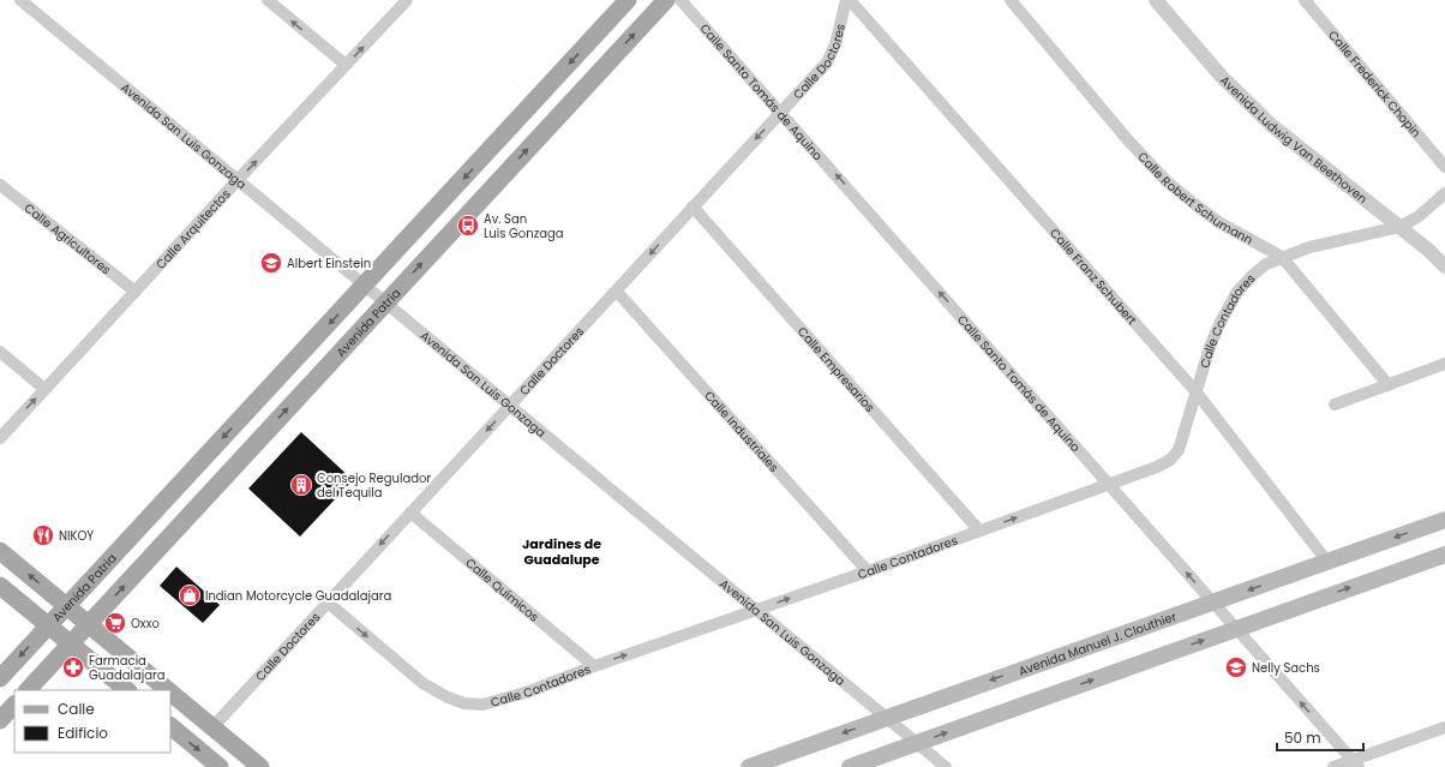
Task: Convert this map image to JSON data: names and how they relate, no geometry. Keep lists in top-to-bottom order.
{
  "streets": {
    "main road": ["Avenida Patria", "Avenida Manuel J. Clouthier"],
    "street": [
      "Calle Doctores",
      "Calle Frederick Chopin",
      "Calle Santo Tomás de Aquino",
      "Avenida San Luis Gonzaga",
      "Avenida Ludwig Van Beethoven",
      "Calle Robert Schumann",
      "Calle Arquitectos",
      "Calle Agricultores",
      "Calle Franz Schubert",
      "Calle Contadores",
      "Calle Empresarios",
      "Calle Industriales",
      "Calle Químicos"
    ]
  },
  "crossings": [
    ["Calle Doctores", "Calle Santo Tomás de Aquino"],
    ["Calle Doctores", "Avenida San Luis Gonzaga"],
    ["Calle Doctores", "Calle Franz Schubert"],
    ["Calle Doctores", "Calle Contadores"],
    ["Calle Doctores", "Calle Empresarios"],
    ["Calle Doctores", "Calle Industriales"],
    ["Calle Doctores", "Calle Químicos"],
    ["Calle Santo Tomás de Aquino", "Calle Contadores"],
    ["Calle Santo Tomás de Aquino", "Avenida Manuel J. Clouthier"],
    ["Avenida San Luis Gonzaga", "Calle Arquitectos"],
    ["Avenida San Luis Gonzaga", "Avenida Patria"],
    ["Avenida San Luis Gonzaga", "Calle Contadores"],
    ["Avenida San Luis Gonzaga", "Avenida Manuel J. Clouthier"],
    ["Avenida Ludwig Van Beethoven", "Calle Contadores"],
    ["Calle Robert Schumann", "Calle Contadores"],
    ["Calle Arquitectos", "Calle Agricultores"],
    ["Calle Franz Schubert", "Calle Contadores"],
    ["Calle Franz Schubert", "Avenida Manuel J. Clouthier"],
    ["Calle Contadores", "Calle Empresarios"],
    ["Calle Contadores", "Calle Industriales"],
    ["Calle Contadores", "Calle Químicos"]
  ],
  "one_way": [
    "Calle Doctores",
    "Calle Santo Tomás de Aquino",
    "Calle Arquitectos",
    "Calle Contadores"
  ],
  "districts": ["Jardines de Guadalupe"],
  "places": {
    "bus stop": ["Av. San Luis Gonzaga"],
    "school or university": ["Albert Einstein", "Nelly Sachs"],
    "building": ["Consejo Regulador del Tequila"],
    "restaurant": ["NIKOY"],
    "shop": ["Indian Motorcycle Guadalajara"],
    "supermarket": ["Oxxo"],
    "pharmacy": ["Farmacia Guadalajara"]
  },
  "legend": ["Calle", "Edificio"],
  "scale_bar": "50 m"
}
